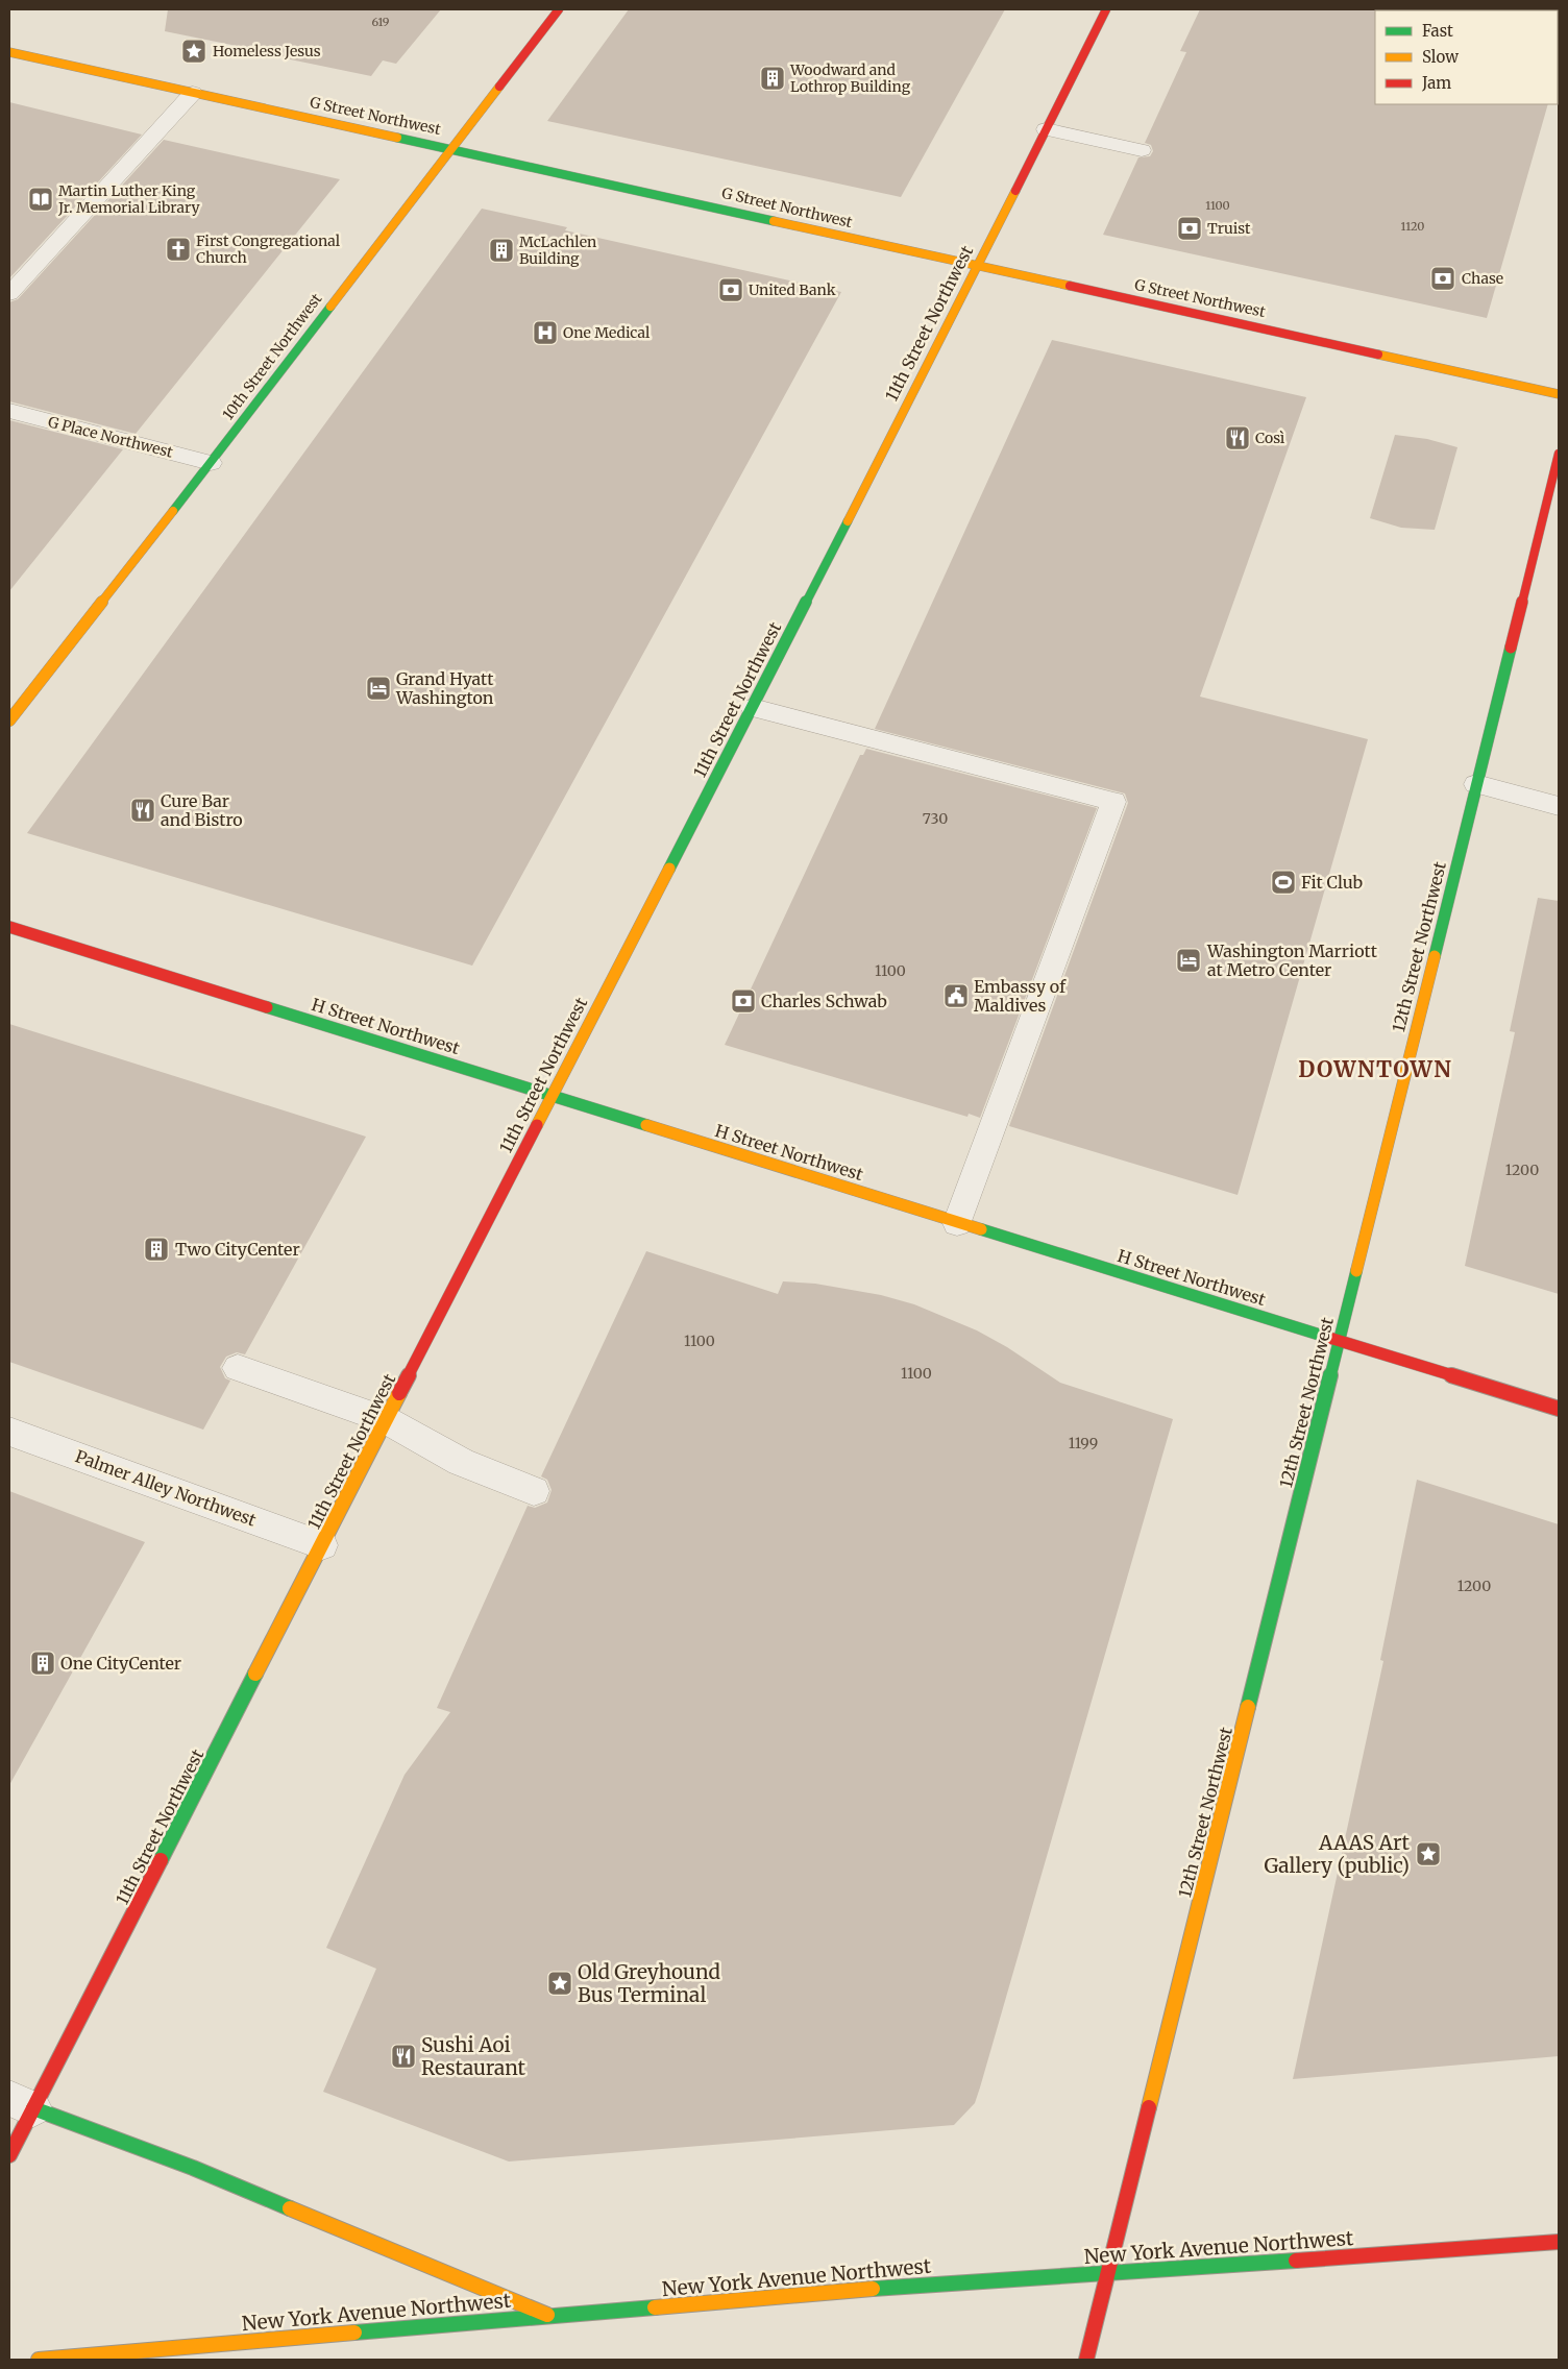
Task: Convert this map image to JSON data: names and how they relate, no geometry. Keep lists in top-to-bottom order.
{
  "streets": {
    "main road": [
      "G Street Northwest",
      "11th Street Northwest",
      "10th Street Northwest",
      "12th Street Northwest",
      "H Street Northwest",
      "New York Avenue Northwest"
    ],
    "street": ["G Place Northwest", "Palmer Alley Northwest"]
  },
  "crossings": [
    ["G Street Northwest", "11th Street Northwest"],
    ["G Street Northwest", "10th Street Northwest"],
    ["11th Street Northwest", "H Street Northwest"],
    ["11th Street Northwest", "Palmer Alley Northwest"],
    ["10th Street Northwest", "G Place Northwest"],
    ["12th Street Northwest", "H Street Northwest"],
    ["12th Street Northwest", "New York Avenue Northwest"]
  ],
  "districts": ["DOWNTOWN"],
  "places": {
    "place": ["Homeless Jesus", "AAAS Art Gallery (public)", "Old Greyhound Bus Terminal"],
    "building": [
      "Woodward and Lothrop Building",
      "McLachlen Building",
      "Two CityCenter",
      "One CityCenter"
    ],
    "library": ["Martin Luther King Jr. Memorial Library"],
    "bank": [
      "Truist",
      "Chase",
      "United Bank",
      "Charles Schwab"
    ],
    "church": ["First Congregational Church"],
    "hospital": ["One Medical"],
    "restaurant": ["Così", "Cure Bar and Bistro", "Sushi Aoi Restaurant"],
    "hotel": ["Grand Hyatt Washington", "Washington Marriott at Metro Center"],
    "sports": ["Fit Club"],
    "public building": ["Embassy of Maldives"]
  },
  "house_numbers": [
    "619",
    "1100",
    "1120",
    "730",
    "1100",
    "1200",
    "1100",
    "1100",
    "1199",
    "1200"
  ],
  "legend": ["Fast", "Slow", "Jam"]
}
